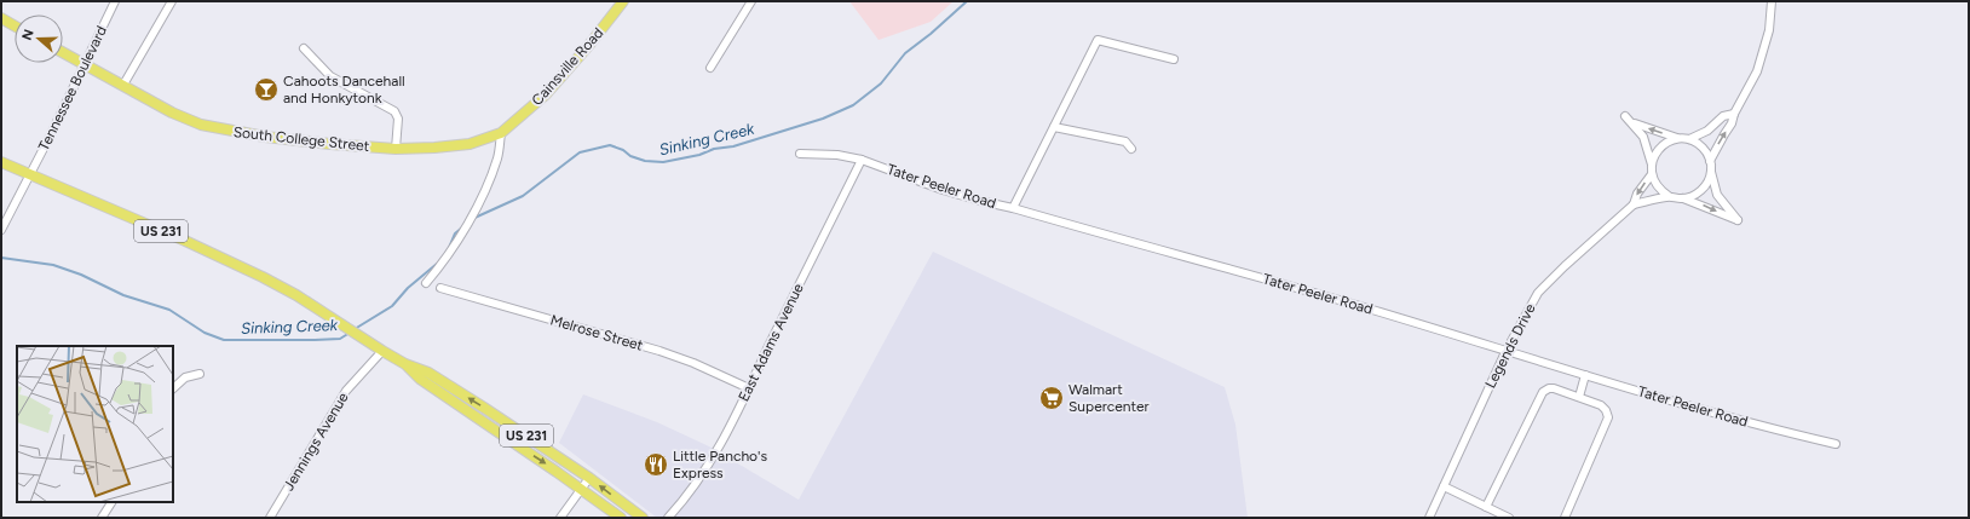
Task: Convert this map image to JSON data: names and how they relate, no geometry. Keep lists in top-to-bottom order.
{
  "streets": {
    "main road": ["Cainsville Road", "South College Street", "US 231"],
    "street": [
      "Tennessee Boulevard",
      "Tater Peeler Road",
      "Melrose Street",
      "East Adams Avenue",
      "Legends Drive",
      "Jennings Avenue"
    ]
  },
  "crossings": [
    ["Cainsville Road", "South College Street"],
    ["Tennessee Boulevard", "South College Street"],
    ["Tennessee Boulevard", "US 231"],
    ["Tater Peeler Road", "East Adams Avenue"],
    ["Tater Peeler Road", "Legends Drive"],
    ["US 231", "Jennings Avenue"],
    ["Melrose Street", "East Adams Avenue"]
  ],
  "water": ["Sinking Creek"],
  "places": {
    "bar": ["Cahoots Dancehall and Honkytonk"],
    "supermarket": ["Walmart Supercenter"],
    "restaurant": ["Little Pancho's Express"]
  },
  "north": "left"
}
